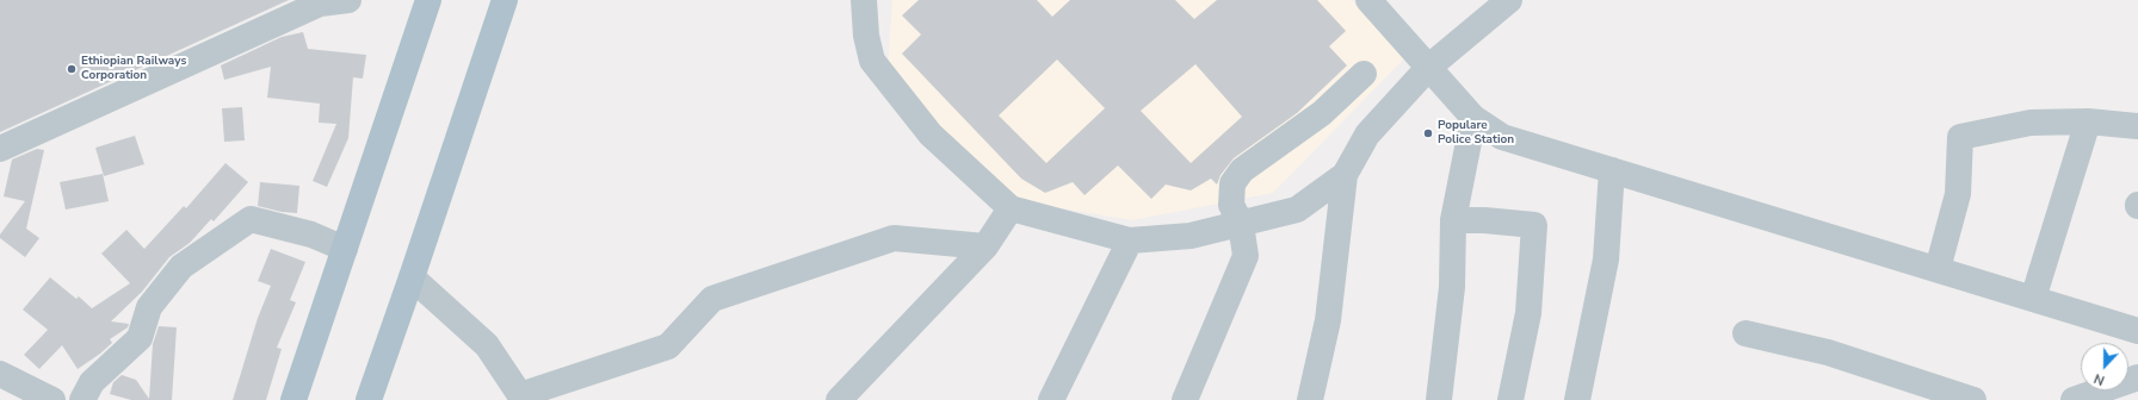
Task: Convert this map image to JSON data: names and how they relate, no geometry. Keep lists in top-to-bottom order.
{
  "places": ["Ethiopian Railways Corporation", "Populare Police Station"],
  "north": "bottom"
}
